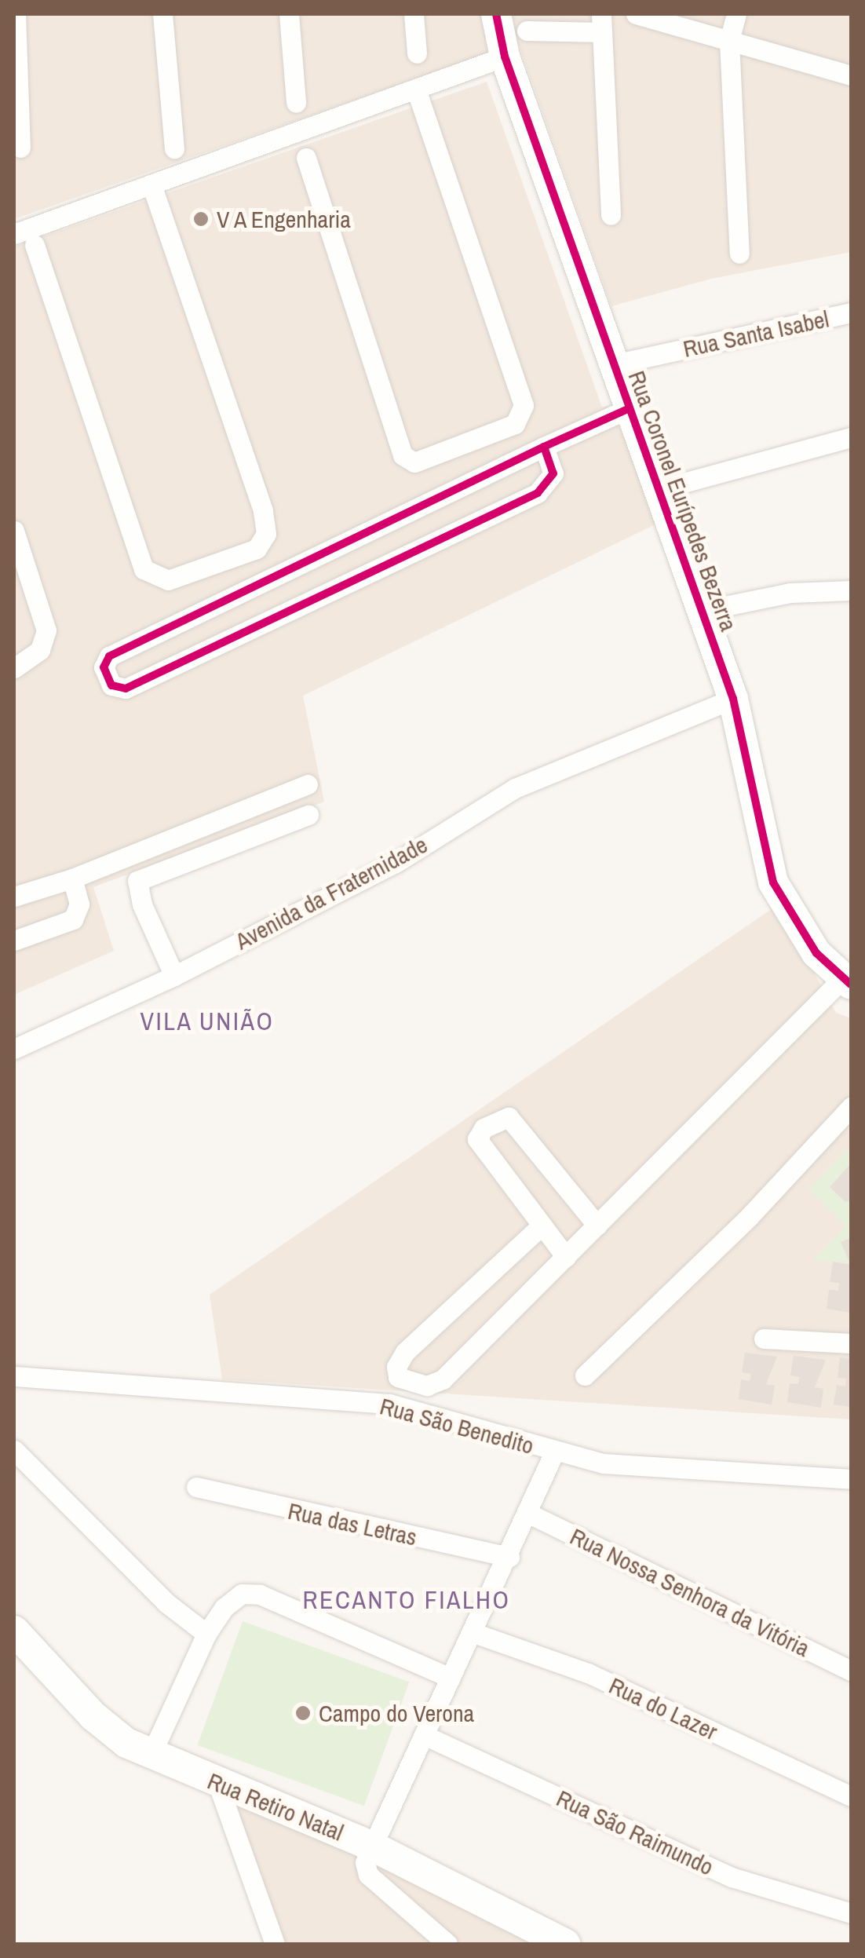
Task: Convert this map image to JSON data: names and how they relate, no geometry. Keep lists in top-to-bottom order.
{
  "streets": {
    "street": [
      "Rua Santa Isabel",
      "Rua Coronel Eurípedes Bezerra",
      "Avenida da Fraternidade",
      "Rua São Benedito",
      "Rua das Letras",
      "Rua Nossa Senhora da Vitória",
      "Rua do Lazer",
      "Rua Retiro Natal",
      "Rua São Raimundo"
    ]
  },
  "crossings": [
    ["Rua Santa Isabel", "Rua Coronel Eurípedes Bezerra"],
    ["Rua Coronel Eurípedes Bezerra", "Avenida da Fraternidade"]
  ],
  "districts": ["VILA UNIÃO", "RECANTO FIALHO"],
  "places": ["V A Engenharia", "Campo do Verona"]
}
